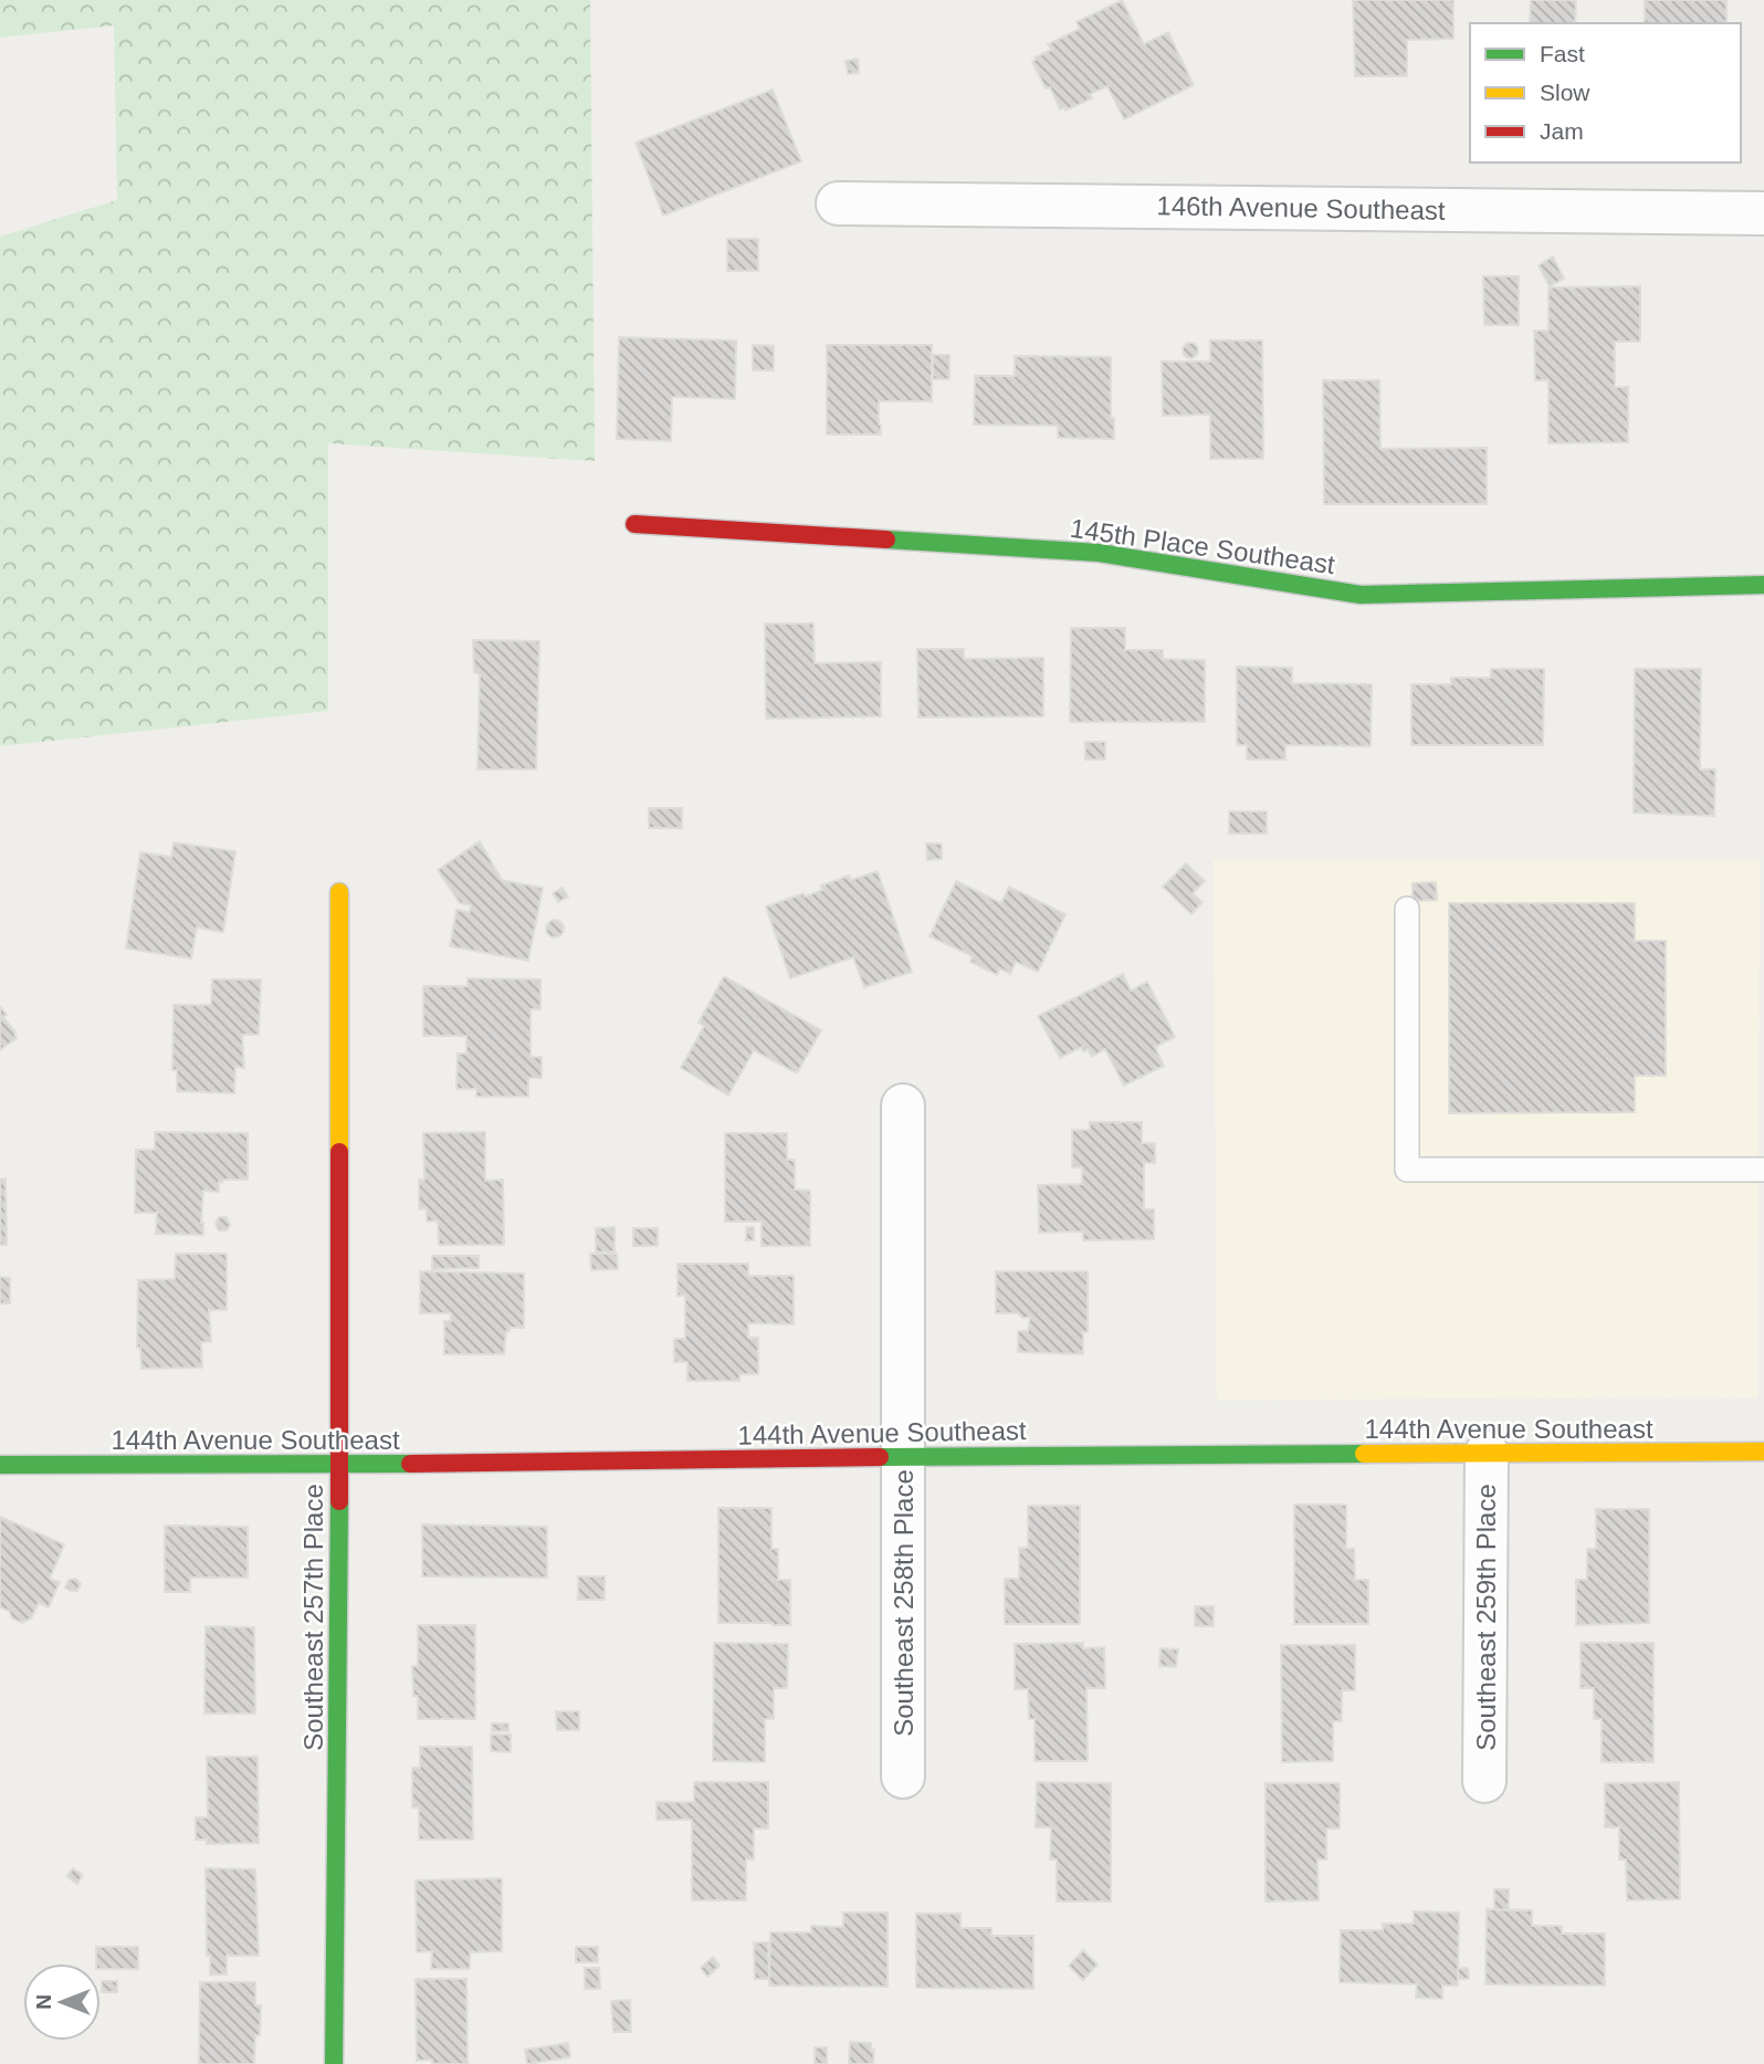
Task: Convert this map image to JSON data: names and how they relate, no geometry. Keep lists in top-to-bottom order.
{
  "streets": {
    "street": [
      "146th Avenue Southeast",
      "145th Place Southeast",
      "144th Avenue Southeast",
      "Southeast 258th Place",
      "Southeast 257th Place",
      "Southeast 259th Place"
    ]
  },
  "crossings": [
    ["144th Avenue Southeast", "Southeast 258th Place"],
    ["144th Avenue Southeast", "Southeast 257th Place"],
    ["144th Avenue Southeast", "Southeast 259th Place"]
  ],
  "legend": ["Fast", "Slow", "Jam"],
  "north": "left"
}
